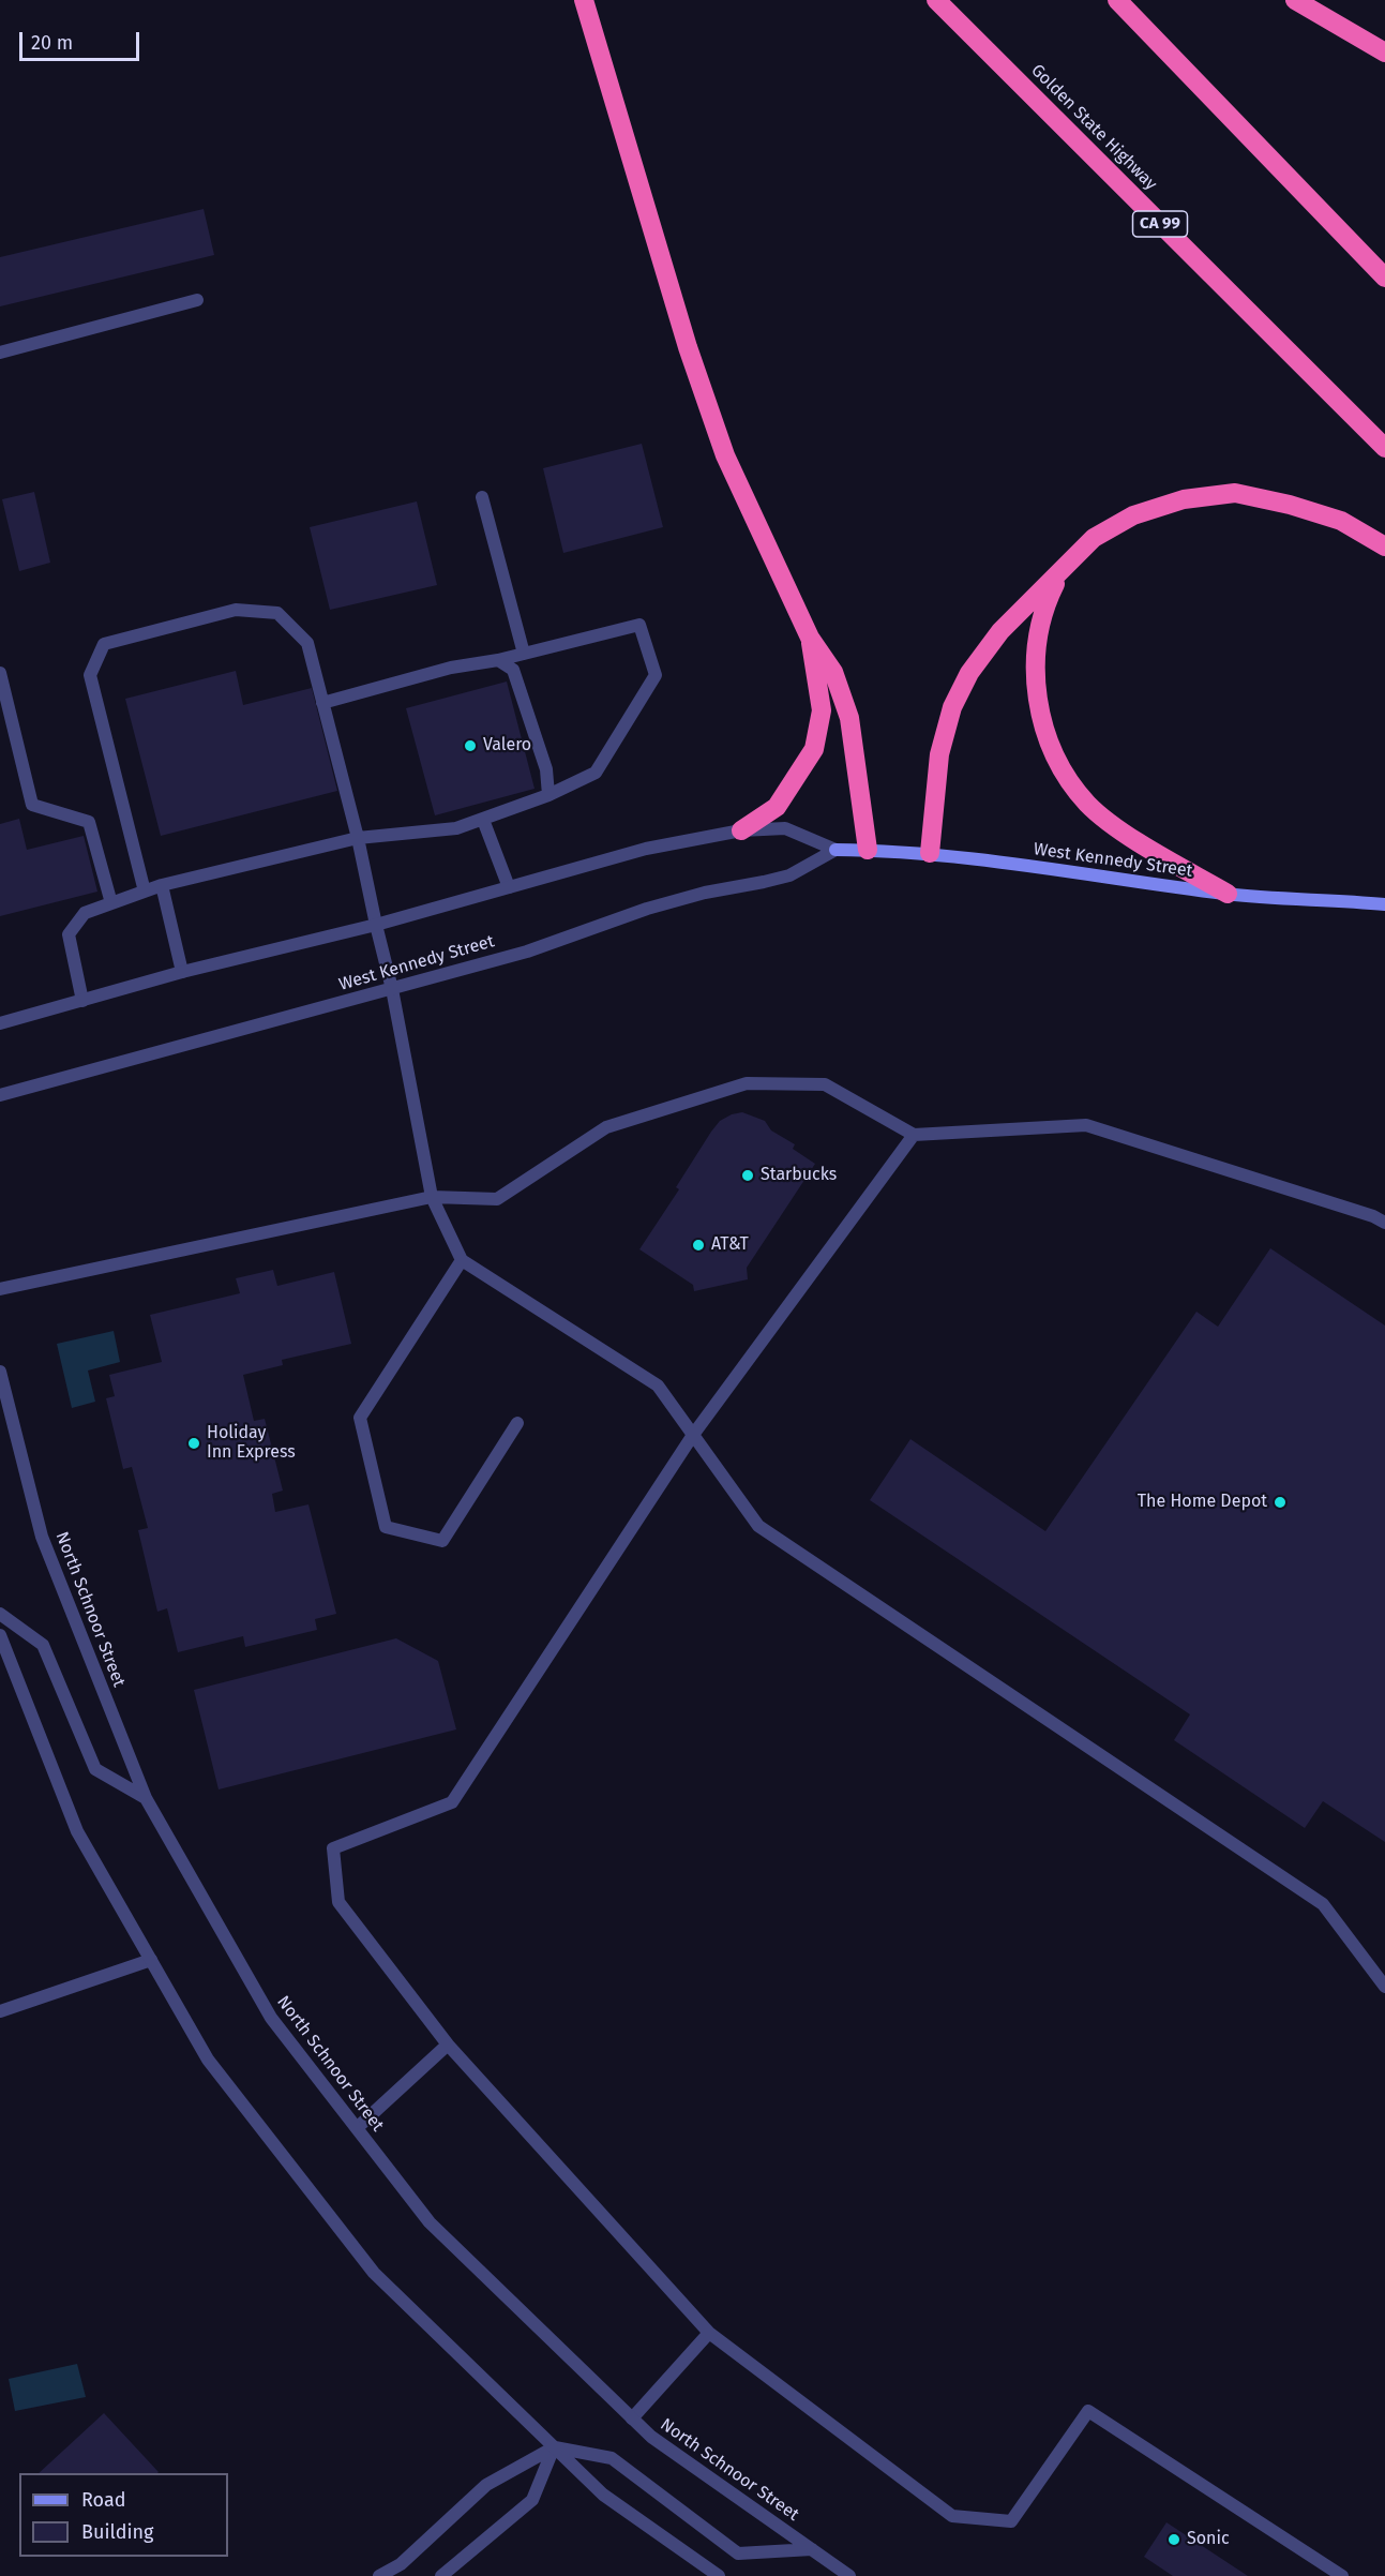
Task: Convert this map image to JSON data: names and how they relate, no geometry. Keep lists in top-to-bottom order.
{
  "streets": {
    "highway": ["Golden State Highway", "CA 99"],
    "main road": ["West Kennedy Street"],
    "street": ["North Schnoor Street"]
  },
  "places": [
    "Valero",
    "Starbucks",
    "AT&T",
    "Holiday Inn Express",
    "The Home Depot",
    "Sonic"
  ],
  "legend": ["Road", "Building"],
  "scale_bar": "20 m"
}
